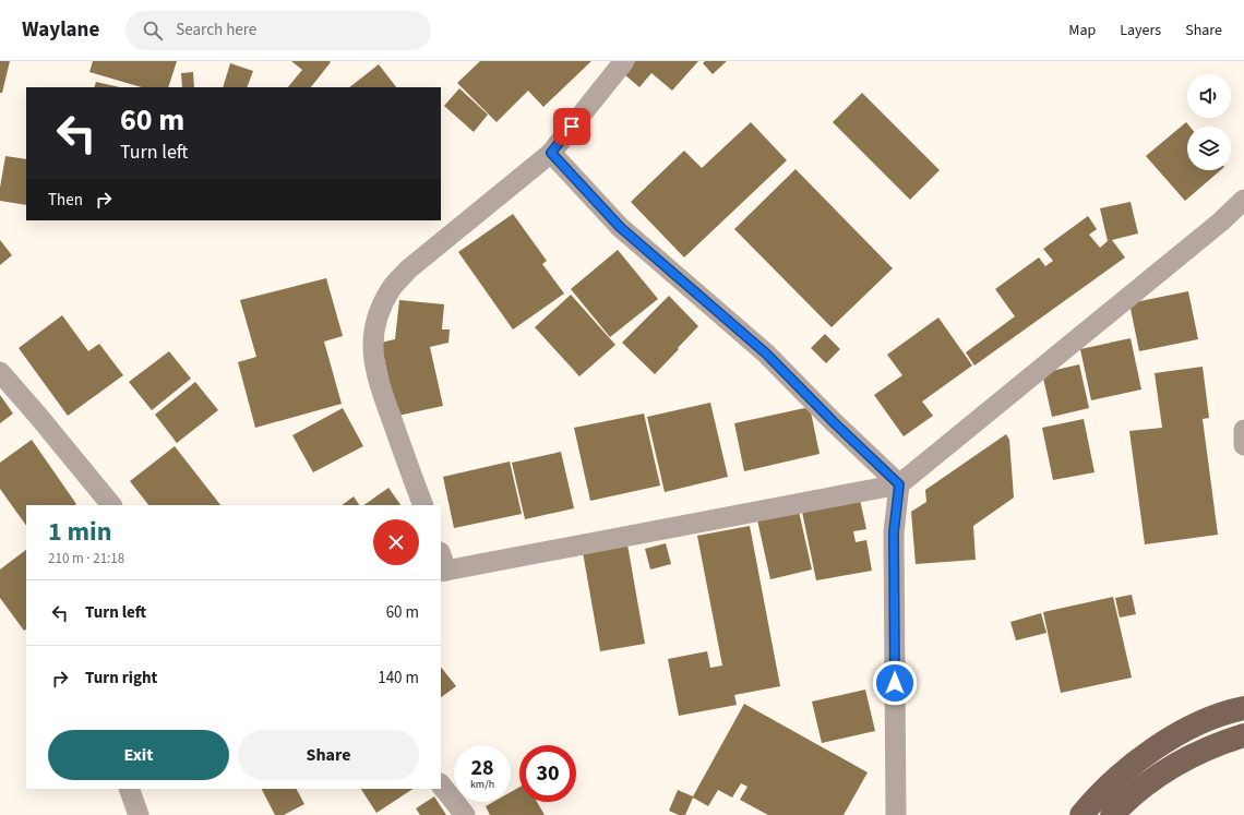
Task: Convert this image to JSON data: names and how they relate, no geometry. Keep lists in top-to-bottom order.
{
  "page": {
    "header": "Waylane",
    "search": "Search here",
    "nav": ["Map", "Layers", "Share"],
    "turn": ["60 m", "Turn left"],
    "then": "Then",
    "heading": ["1 min", "210 m · 21:18"],
    "list": [
      {
        "name": "Turn left",
        "value": "60 m"
      },
      {
        "name": "Turn right",
        "value": "140 m"
      }
    ],
    "buttons": ["Exit", "Share"],
    "speed": "28 km/h",
    "limit": "30"
  }
}
